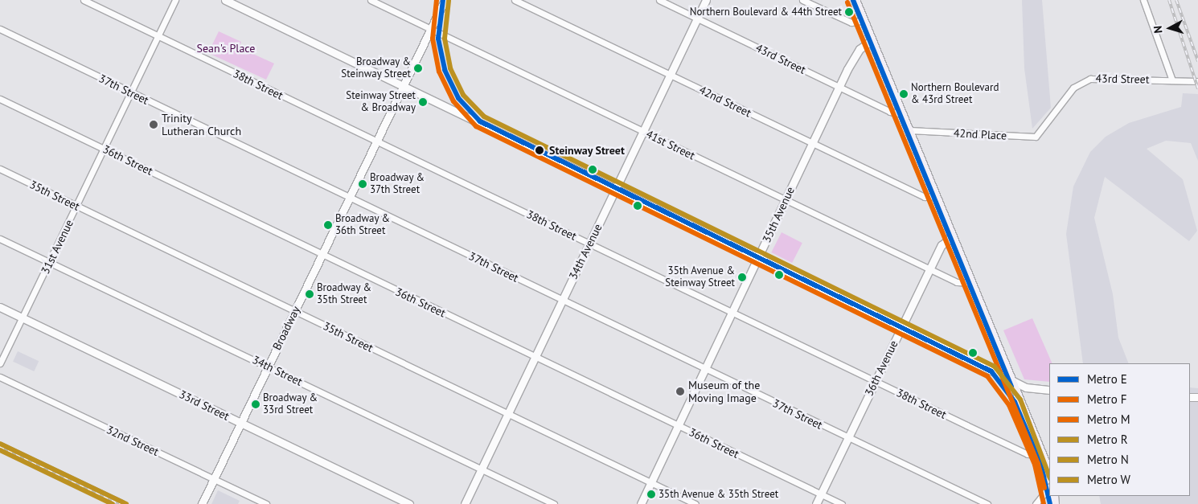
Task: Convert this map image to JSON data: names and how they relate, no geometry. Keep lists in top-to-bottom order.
{
  "streets": {
    "street": [
      "43rd Street",
      "38th Street",
      "37th Street",
      "42nd Street",
      "42nd Place",
      "41st Street",
      "36th Street",
      "35th Street",
      "35th Avenue",
      "31st Avenue",
      "34th Avenue",
      "Broadway",
      "36th Avenue",
      "34th Street",
      "33rd Street",
      "32nd Street"
    ]
  },
  "crossings": [
    ["43rd Street", "42nd Place"],
    ["43rd Street", "35th Avenue"],
    ["43rd Street", "34th Avenue"],
    ["38th Street", "35th Avenue"],
    ["38th Street", "31st Avenue"],
    ["38th Street", "34th Avenue"],
    ["38th Street", "Broadway"],
    ["38th Street", "36th Avenue"],
    ["37th Street", "35th Avenue"],
    ["37th Street", "31st Avenue"],
    ["37th Street", "34th Avenue"],
    ["37th Street", "Broadway"],
    ["37th Street", "36th Avenue"],
    ["42nd Street", "35th Avenue"],
    ["42nd Street", "34th Avenue"],
    ["41st Street", "35th Avenue"],
    ["41st Street", "34th Avenue"],
    ["41st Street", "Broadway"],
    ["41st Street", "36th Avenue"],
    ["36th Street", "35th Avenue"],
    ["36th Street", "31st Avenue"],
    ["36th Street", "34th Avenue"],
    ["36th Street", "Broadway"],
    ["36th Street", "36th Avenue"],
    ["35th Street", "35th Avenue"],
    ["35th Street", "31st Avenue"],
    ["35th Street", "34th Avenue"],
    ["35th Street", "Broadway"],
    ["31st Avenue", "34th Street"],
    ["31st Avenue", "33rd Street"],
    ["34th Avenue", "34th Street"],
    ["Broadway", "34th Street"],
    ["Broadway", "33rd Street"],
    ["Broadway", "32nd Street"]
  ],
  "parks": ["Sean's Place"],
  "places": [
    "Northern Boulevard & 44th Street",
    "Broadway & Steinway Street",
    "Northern Boulevard & 43rd Street",
    "Steinway Street & Broadway",
    "Trinity Lutheran Church",
    "Steinway Street",
    "Broadway & 37th Street",
    "Broadway & 36th Street",
    "35th Avenue & Steinway Street",
    "Broadway & 35th Street",
    "Museum of the Moving Image",
    "Broadway & 33rd Street",
    "35th Avenue & 35th Street"
  ],
  "lines": [
    "metro line E",
    "metro line M",
    "metro line R",
    "metro line F",
    "metro line N",
    "metro line W"
  ],
  "legend": [
    "Metro E",
    "Metro F",
    "Metro M",
    "Metro R",
    "Metro N",
    "Metro W"
  ],
  "north": "left"
}
